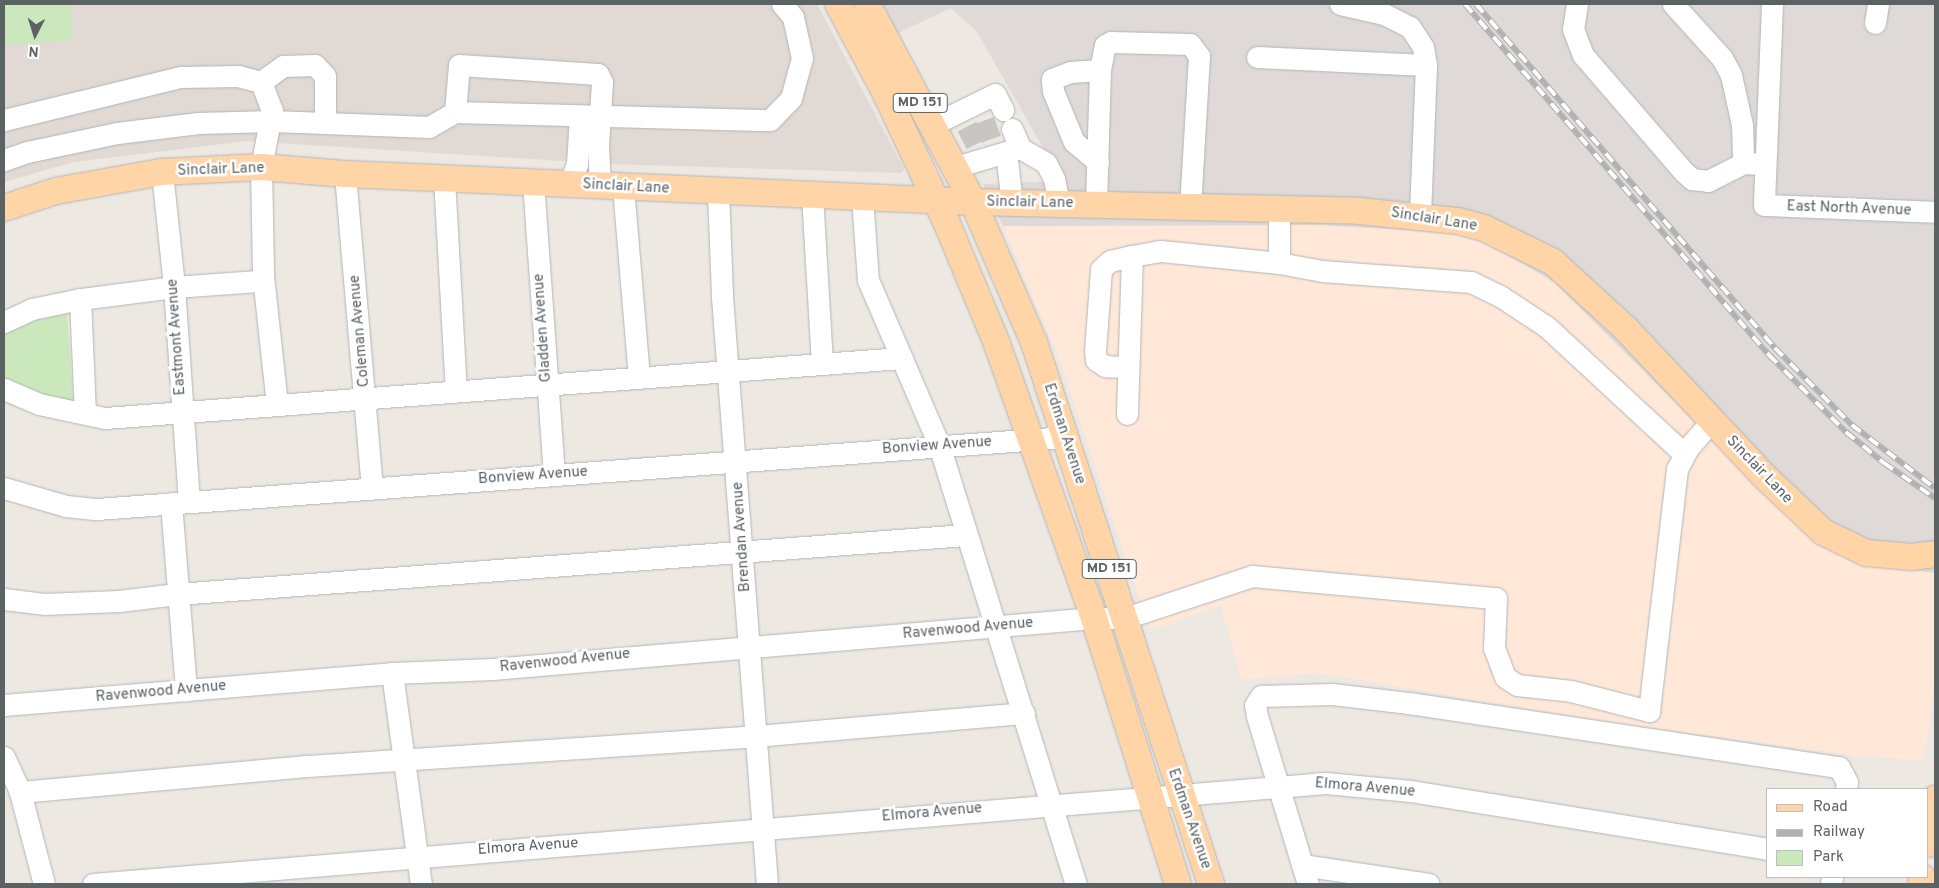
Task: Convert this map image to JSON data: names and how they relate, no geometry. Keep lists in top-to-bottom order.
{
  "streets": {
    "main road": ["MD 151", "Sinclair Lane", "Erdman Avenue"],
    "street": [
      "East North Avenue",
      "Gladden Avenue",
      "Coleman Avenue",
      "Eastmont Avenue",
      "Bonview Avenue",
      "Brendan Avenue",
      "Ravenwood Avenue",
      "Elmora Avenue"
    ]
  },
  "crossings": [
    ["Sinclair Lane", "Gladden Avenue"],
    ["Sinclair Lane", "Coleman Avenue"],
    ["Sinclair Lane", "Eastmont Avenue"],
    ["Sinclair Lane", "Erdman Avenue"],
    ["Sinclair Lane", "Brendan Avenue"],
    ["Gladden Avenue", "Bonview Avenue"],
    ["Coleman Avenue", "Bonview Avenue"],
    ["Eastmont Avenue", "Bonview Avenue"],
    ["Eastmont Avenue", "Ravenwood Avenue"],
    ["Erdman Avenue", "Bonview Avenue"],
    ["Erdman Avenue", "Ravenwood Avenue"],
    ["Erdman Avenue", "Elmora Avenue"],
    ["Bonview Avenue", "Brendan Avenue"],
    ["Brendan Avenue", "Ravenwood Avenue"],
    ["Brendan Avenue", "Elmora Avenue"]
  ],
  "legend": ["Road", "Railway", "Park"],
  "north": "bottom"
}
